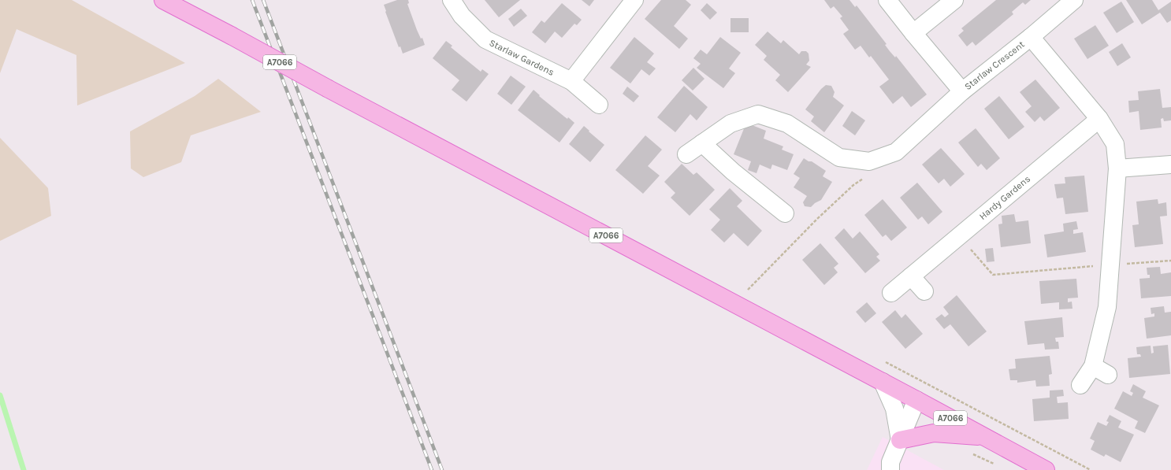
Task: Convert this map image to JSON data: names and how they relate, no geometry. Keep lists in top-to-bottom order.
{
  "streets": {
    "main road": ["A7066"],
    "street": ["Starlaw Gardens", "Starlaw Crescent", "Hardy Gardens"]
  }
}
